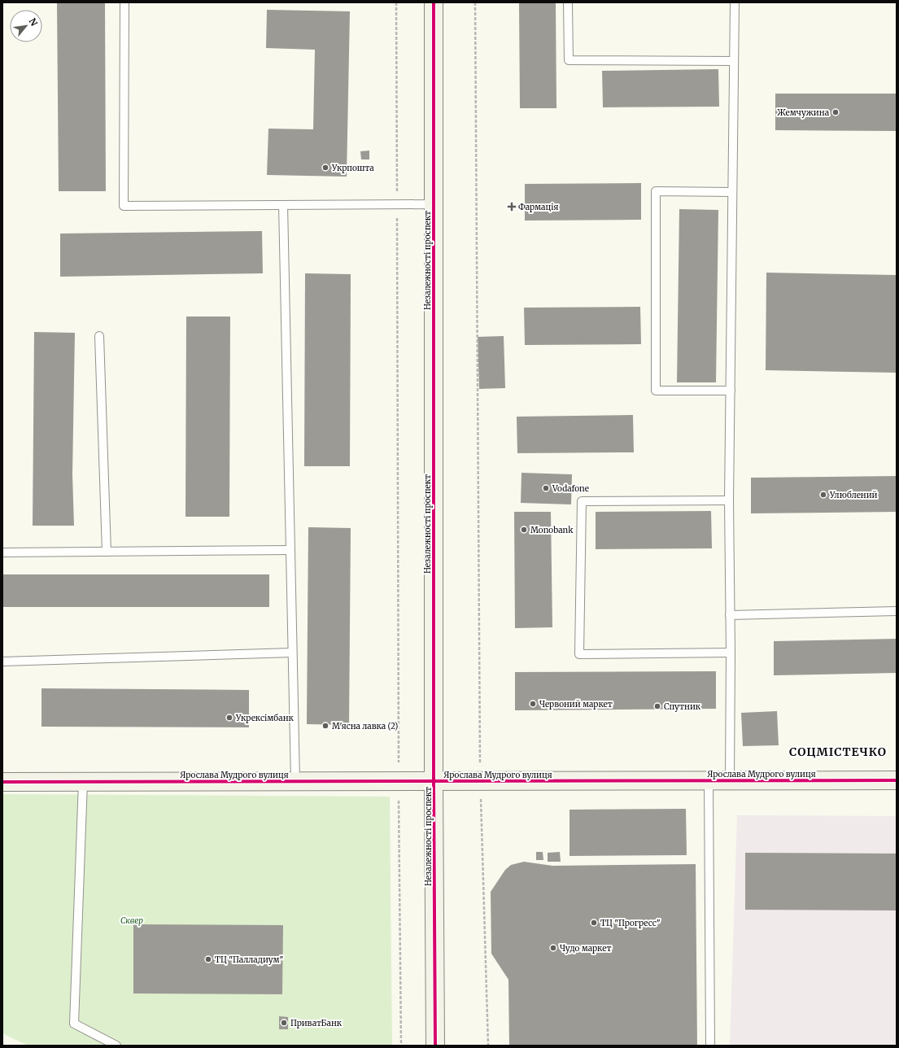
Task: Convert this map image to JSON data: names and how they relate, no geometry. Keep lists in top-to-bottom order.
{
  "streets": {
    "street": ["Незалежності проспект", "Ярослава Мудрого вулиця"]
  },
  "crossings": [
    ["Незалежності проспект", "Ярослава Мудрого вулиця"]
  ],
  "districts": ["СОЦМІСТЕЧКО"],
  "parks": ["Сквер"],
  "places": {
    "other": [
      "Жемчужина",
      "Укрпошта",
      "Vodafone",
      "Улюблений",
      "Monobank",
      "Червоний маркет",
      "Спутник",
      "Укрексімбанк",
      "М'ясна лавка (2)",
      "ТЦ \"Прогресс\"",
      "Чудо маркет",
      "ТЦ \"Палладиум\"",
      "ПриватБанк"
    ],
    "health": ["Фармація"]
  },
  "north": "top right"
}
